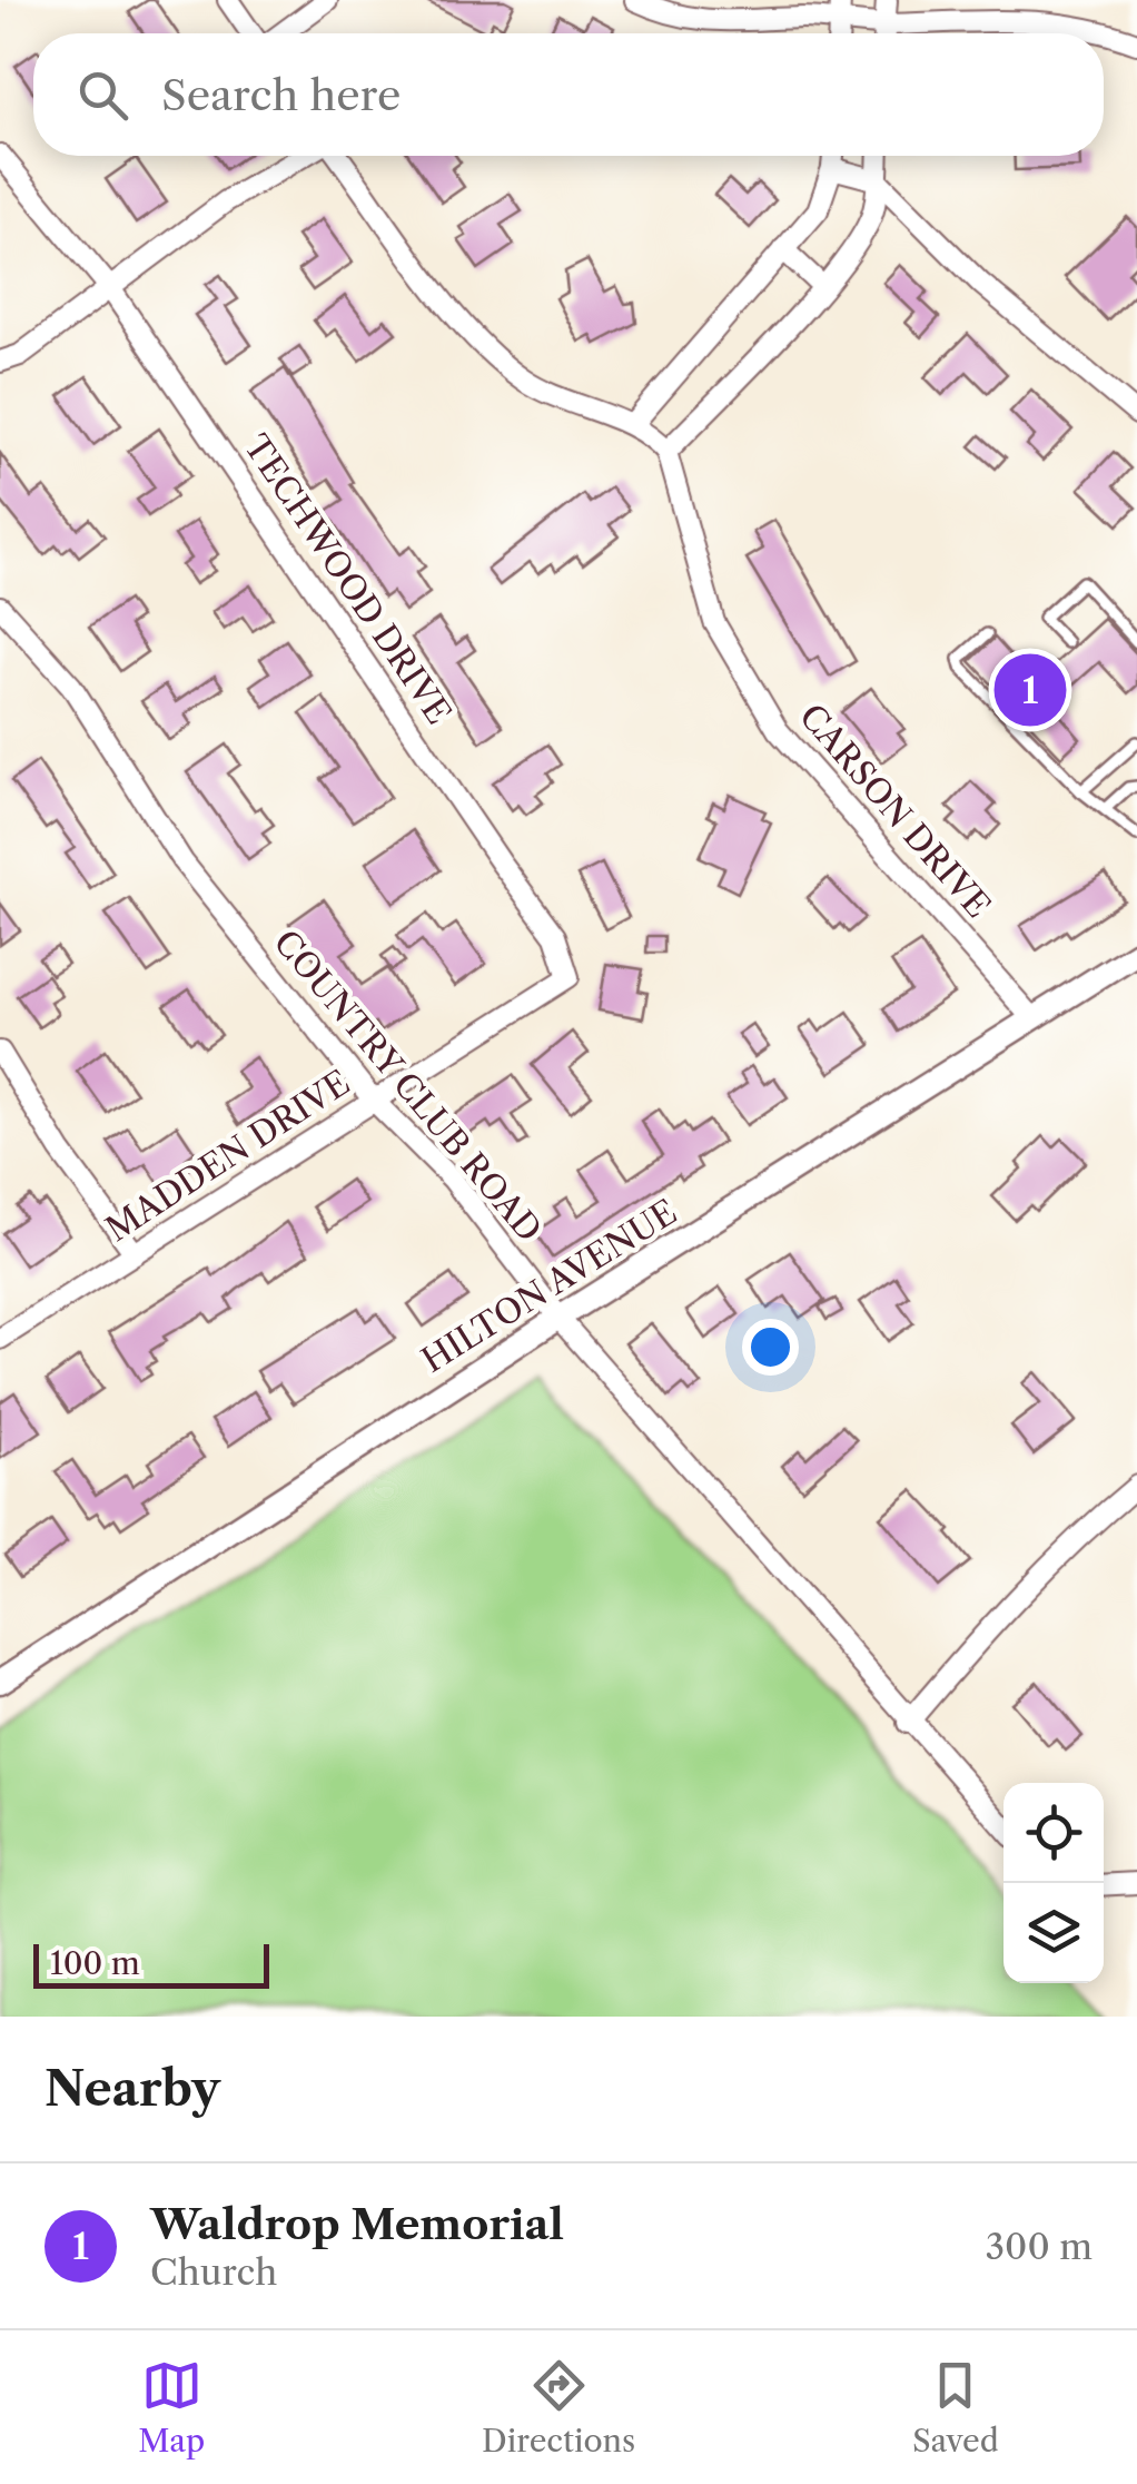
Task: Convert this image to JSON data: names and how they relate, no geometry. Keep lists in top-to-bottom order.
{
  "streets": {
    "street": [
      "TECHWOOD DRIVE",
      "CARSON DRIVE",
      "COUNTRY CLUB ROAD",
      "MADDEN DRIVE",
      "HILTON AVENUE"
    ]
  },
  "crossings": [
    ["TECHWOOD DRIVE", "MADDEN DRIVE"],
    ["CARSON DRIVE", "HILTON AVENUE"],
    ["COUNTRY CLUB ROAD", "MADDEN DRIVE"],
    ["COUNTRY CLUB ROAD", "HILTON AVENUE"]
  ],
  "scale_bar": "100 m",
  "page": {
    "search": "Search here",
    "pins": "1",
    "scale": "100 m",
    "heading": "Nearby",
    "list": [
      {
        "mark": "1",
        "name": "Waldrop Memorial",
        "note": "Church",
        "value": "300 m"
      }
    ],
    "nav": ["Map", "Directions", "Saved"]
  }
}
